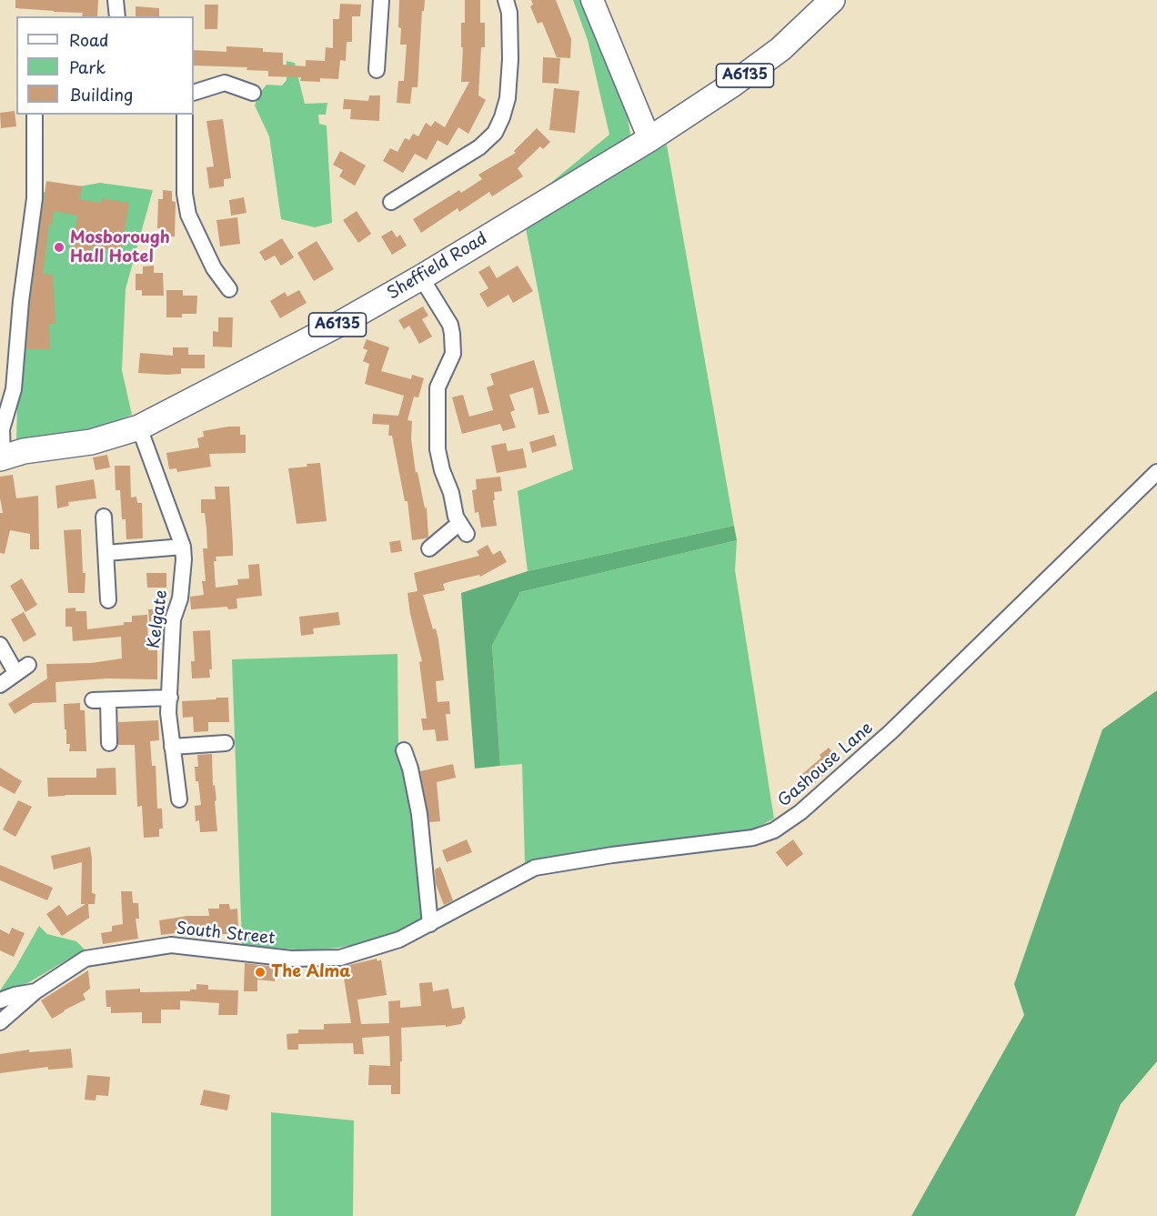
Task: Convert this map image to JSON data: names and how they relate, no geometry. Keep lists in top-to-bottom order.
{
  "streets": {
    "main road": ["A6135", "Sheffield Road"],
    "street": ["Kelgate", "Gashouse Lane", "South Street"]
  },
  "crossings": [
    ["Sheffield Road", "Kelgate"],
    ["Gashouse Lane", "South Street"]
  ],
  "places": ["Mosborough Hall Hotel", "The Alma"],
  "legend": ["Road", "Park", "Building"]
}
